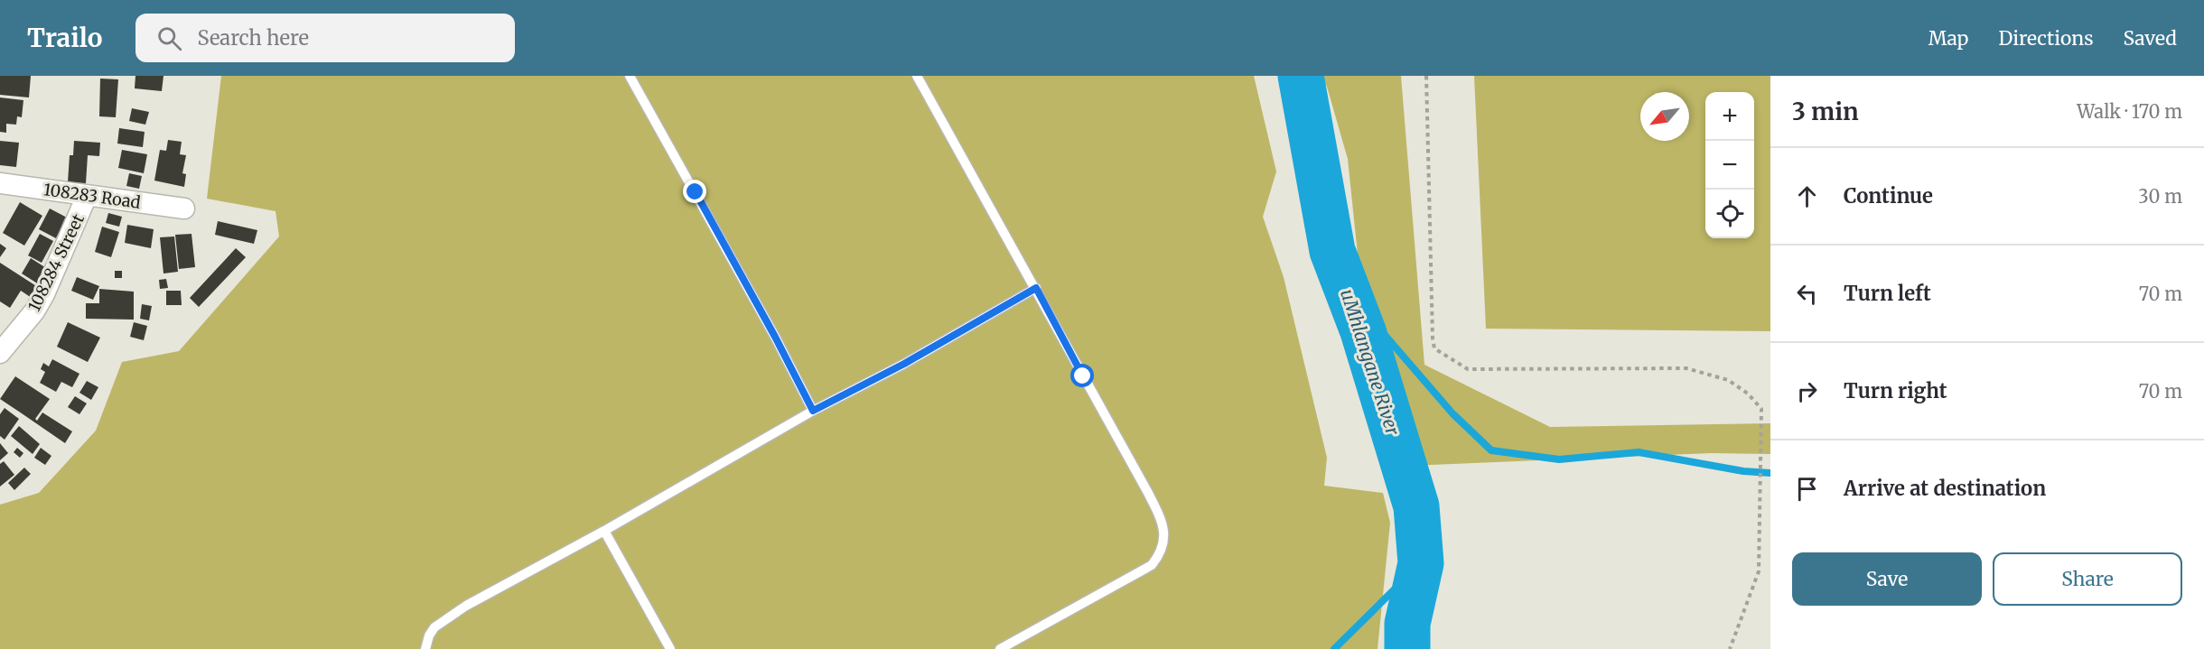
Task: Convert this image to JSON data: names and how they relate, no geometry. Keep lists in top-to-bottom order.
{
  "streets": {
    "street": ["108283 Road", "108284 Street"]
  },
  "crossings": [
    ["108283 Road", "108284 Street"]
  ],
  "water": ["uMhlangane River"],
  "north": "bottom left",
  "page": {
    "header": "Trailo",
    "search": "Search here",
    "nav": ["Map", "Directions", "Saved"],
    "heading": ["3 min", "Walk · 170 m"],
    "map_buttons": ["+", "−"],
    "list": [
      ["Continue", "30 m"],
      ["Turn left", "70 m"],
      ["Turn right", "70 m"],
      "Arrive at destination"
    ],
    "buttons": ["Save", "Share"]
  }
}
